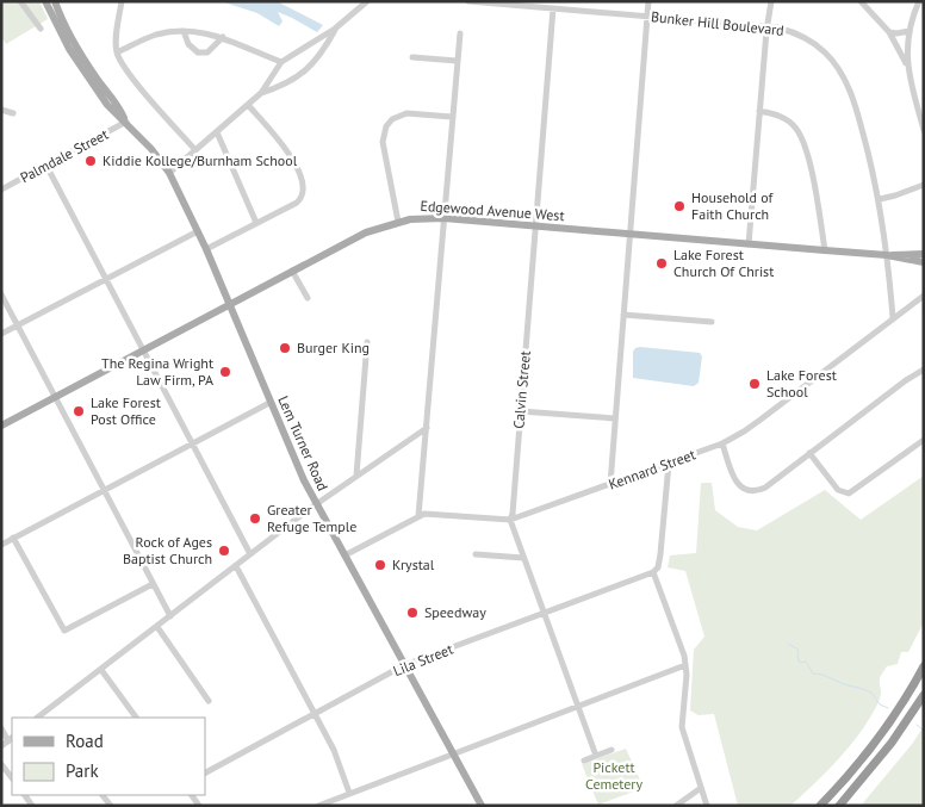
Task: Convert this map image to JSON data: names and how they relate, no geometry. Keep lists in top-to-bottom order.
{
  "streets": {
    "main road": ["Edgewood Avenue West", "Lem Turner Road"],
    "street": [
      "Bunker Hill Boulevard",
      "Palmdale Street",
      "Calvin Street",
      "Kennard Street",
      "Lila Street"
    ]
  },
  "crossings": [
    ["Bunker Hill Boulevard", "Edgewood Avenue West"],
    ["Bunker Hill Boulevard", "Calvin Street"],
    ["Bunker Hill Boulevard", "Kennard Street"],
    ["Palmdale Street", "Lem Turner Road"],
    ["Edgewood Avenue West", "Calvin Street"],
    ["Edgewood Avenue West", "Lem Turner Road"],
    ["Calvin Street", "Kennard Street"],
    ["Calvin Street", "Lila Street"],
    ["Lem Turner Road", "Kennard Street"],
    ["Lem Turner Road", "Lila Street"]
  ],
  "parks": ["Pickett Cemetery"],
  "places": [
    "Kiddie Kollege/Burnham School",
    "Household of Faith Church",
    "Lake Forest Church Of Christ",
    "Burger King",
    "The Regina Wright Law Firm, PA",
    "Lake Forest School",
    "Lake Forest Post Office",
    "Greater Refuge Temple",
    "Rock of Ages Baptist Church",
    "Krystal",
    "Speedway"
  ],
  "legend": ["Road", "Park"]
}
